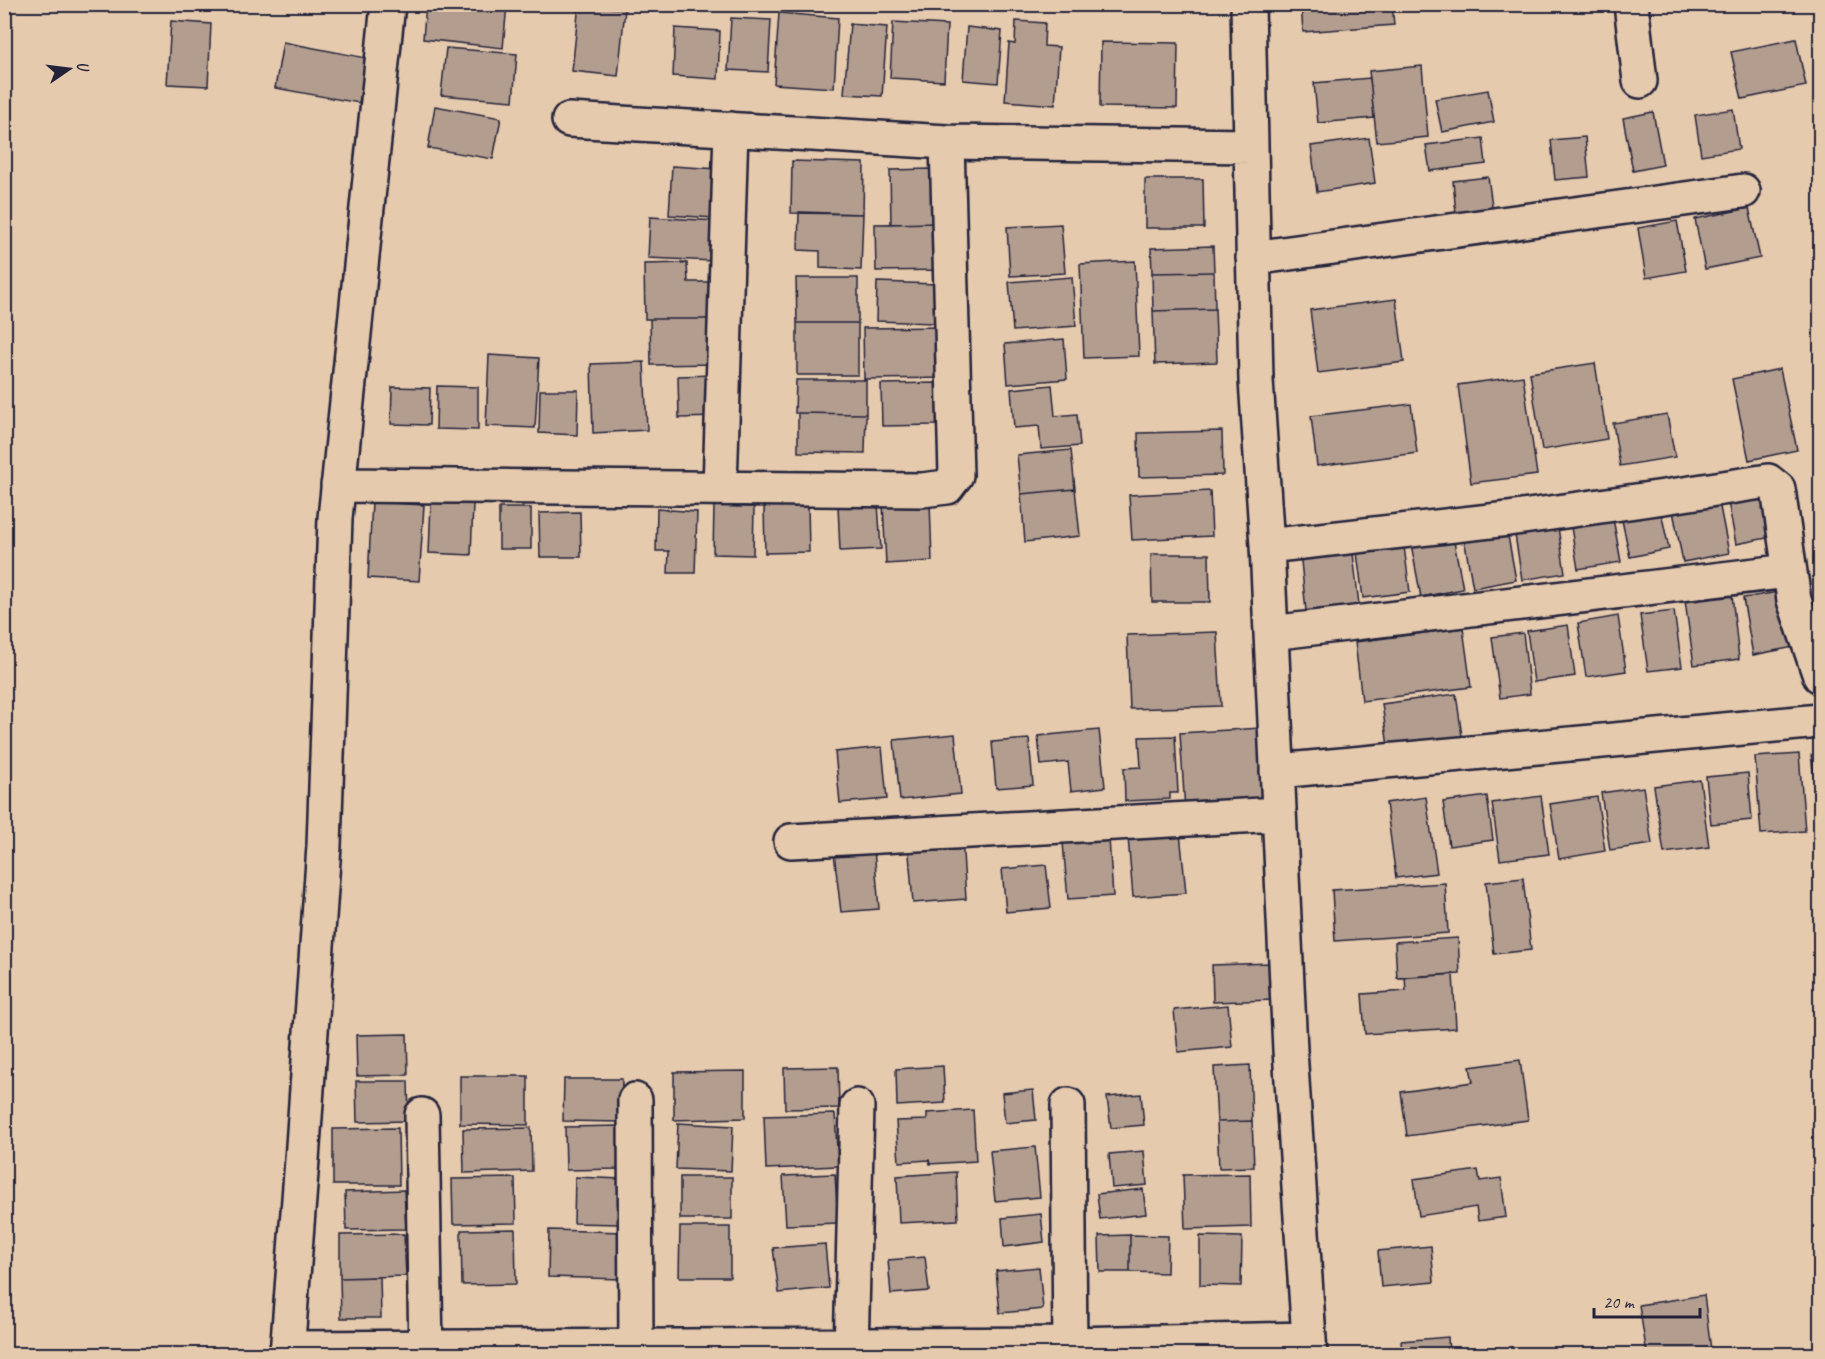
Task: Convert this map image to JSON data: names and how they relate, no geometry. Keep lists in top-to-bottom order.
{
  "scale_bar": "20 m",
  "north": "right"
}
